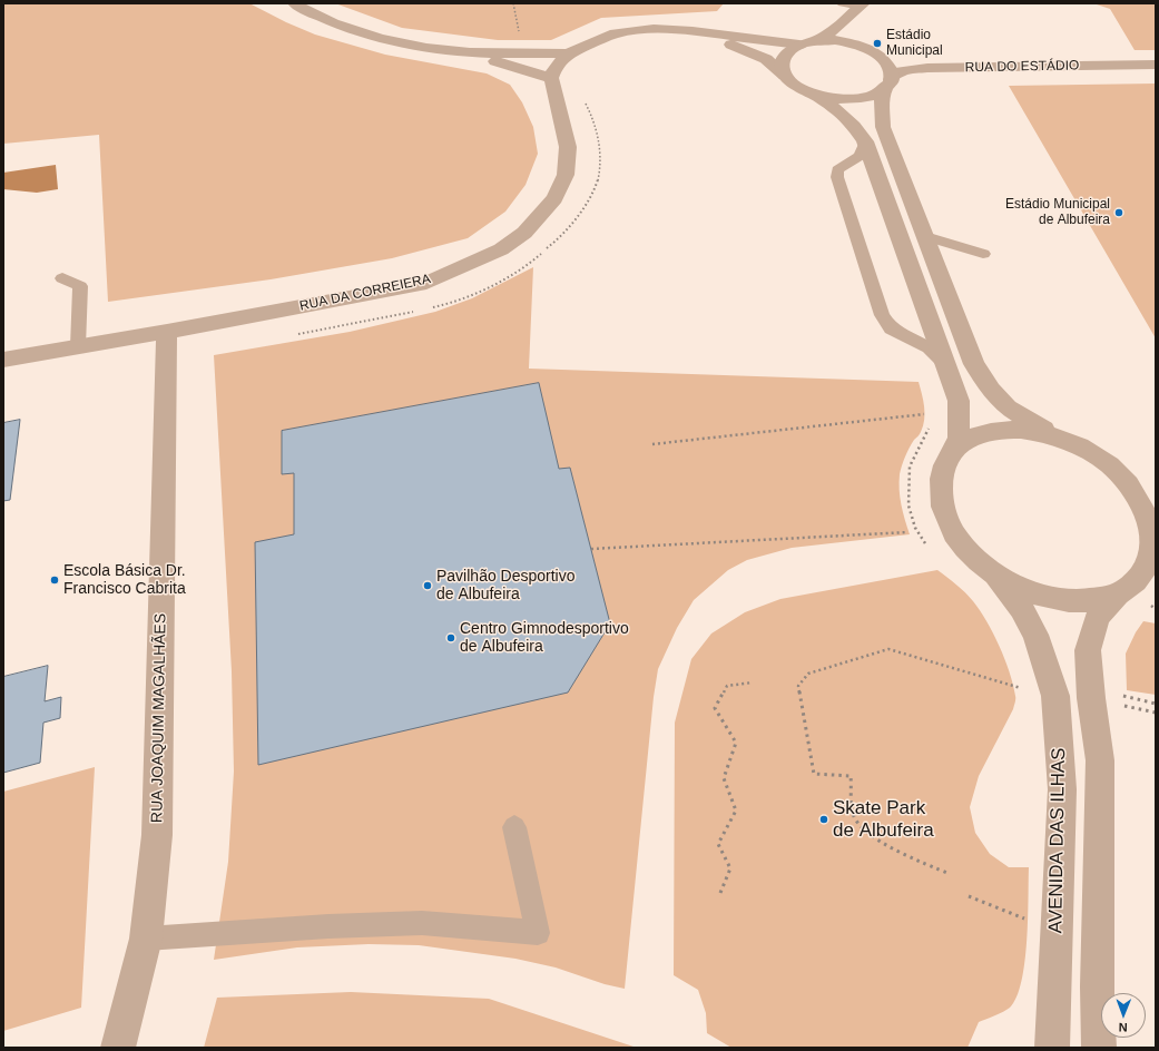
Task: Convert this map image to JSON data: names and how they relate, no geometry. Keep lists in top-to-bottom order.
{
  "streets": {
    "street": [
      "RUA DO ESTÁDIO",
      "RUA DA CORREIERA",
      "RUA JOAQUIM MAGALHÃES",
      "AVENIDA DAS ILHAS"
    ]
  },
  "crossings": [
    ["RUA DA CORREIERA", "RUA JOAQUIM MAGALHÃES"]
  ],
  "places": [
    "Estádio Municipal",
    "Estádio Municipal de Albufeira",
    "Escola Básica Dr. Francisco Cabrita",
    "Pavilhão Desportivo de Albufeira",
    "Centro Gimnodesportivo de Albufeira",
    "Skate Park de Albufeira"
  ],
  "north": "bottom"
}
